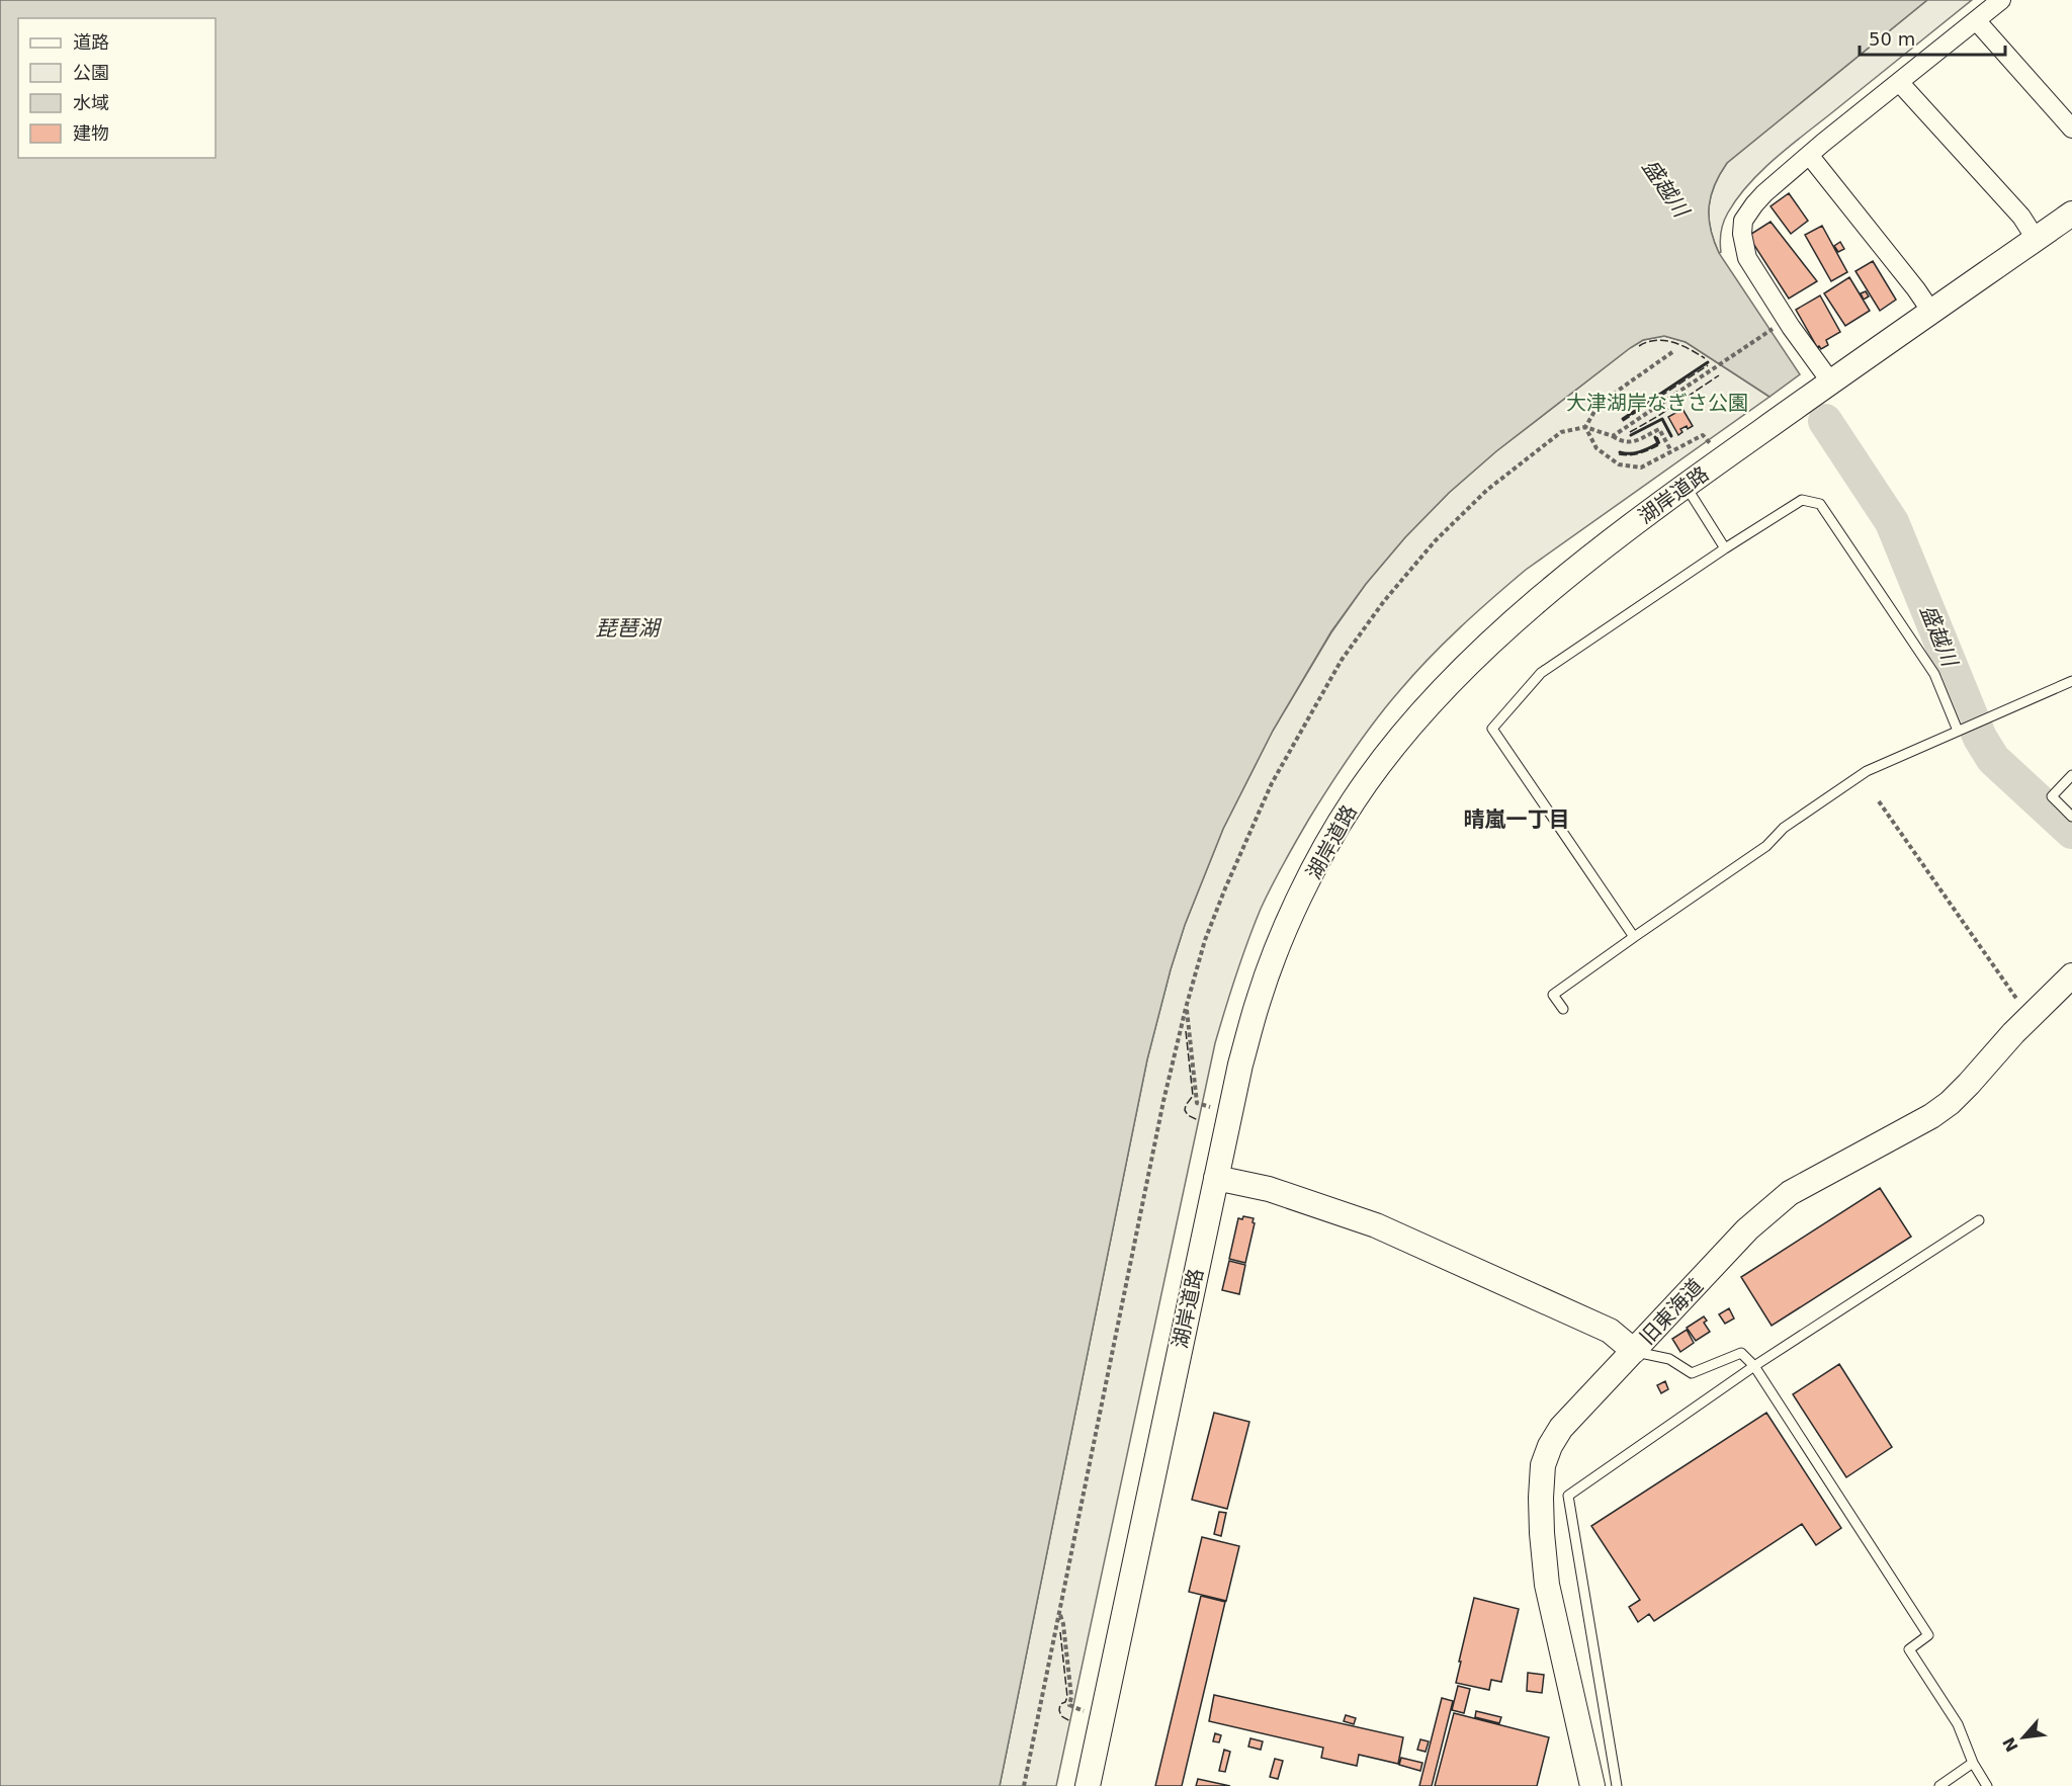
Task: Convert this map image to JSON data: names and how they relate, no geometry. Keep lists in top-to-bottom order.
{
  "streets": {
    "main road": ["湖岸道路", "旧東海道"]
  },
  "districts": ["晴嵐一丁目"],
  "water": ["盛越川", "琵琶湖"],
  "parks": ["大津湖岸なぎさ公園"],
  "legend": [
    "道路",
    "公園",
    "水域",
    "建物"
  ],
  "scale_bar": "50 m",
  "north": "bottom left"
}
